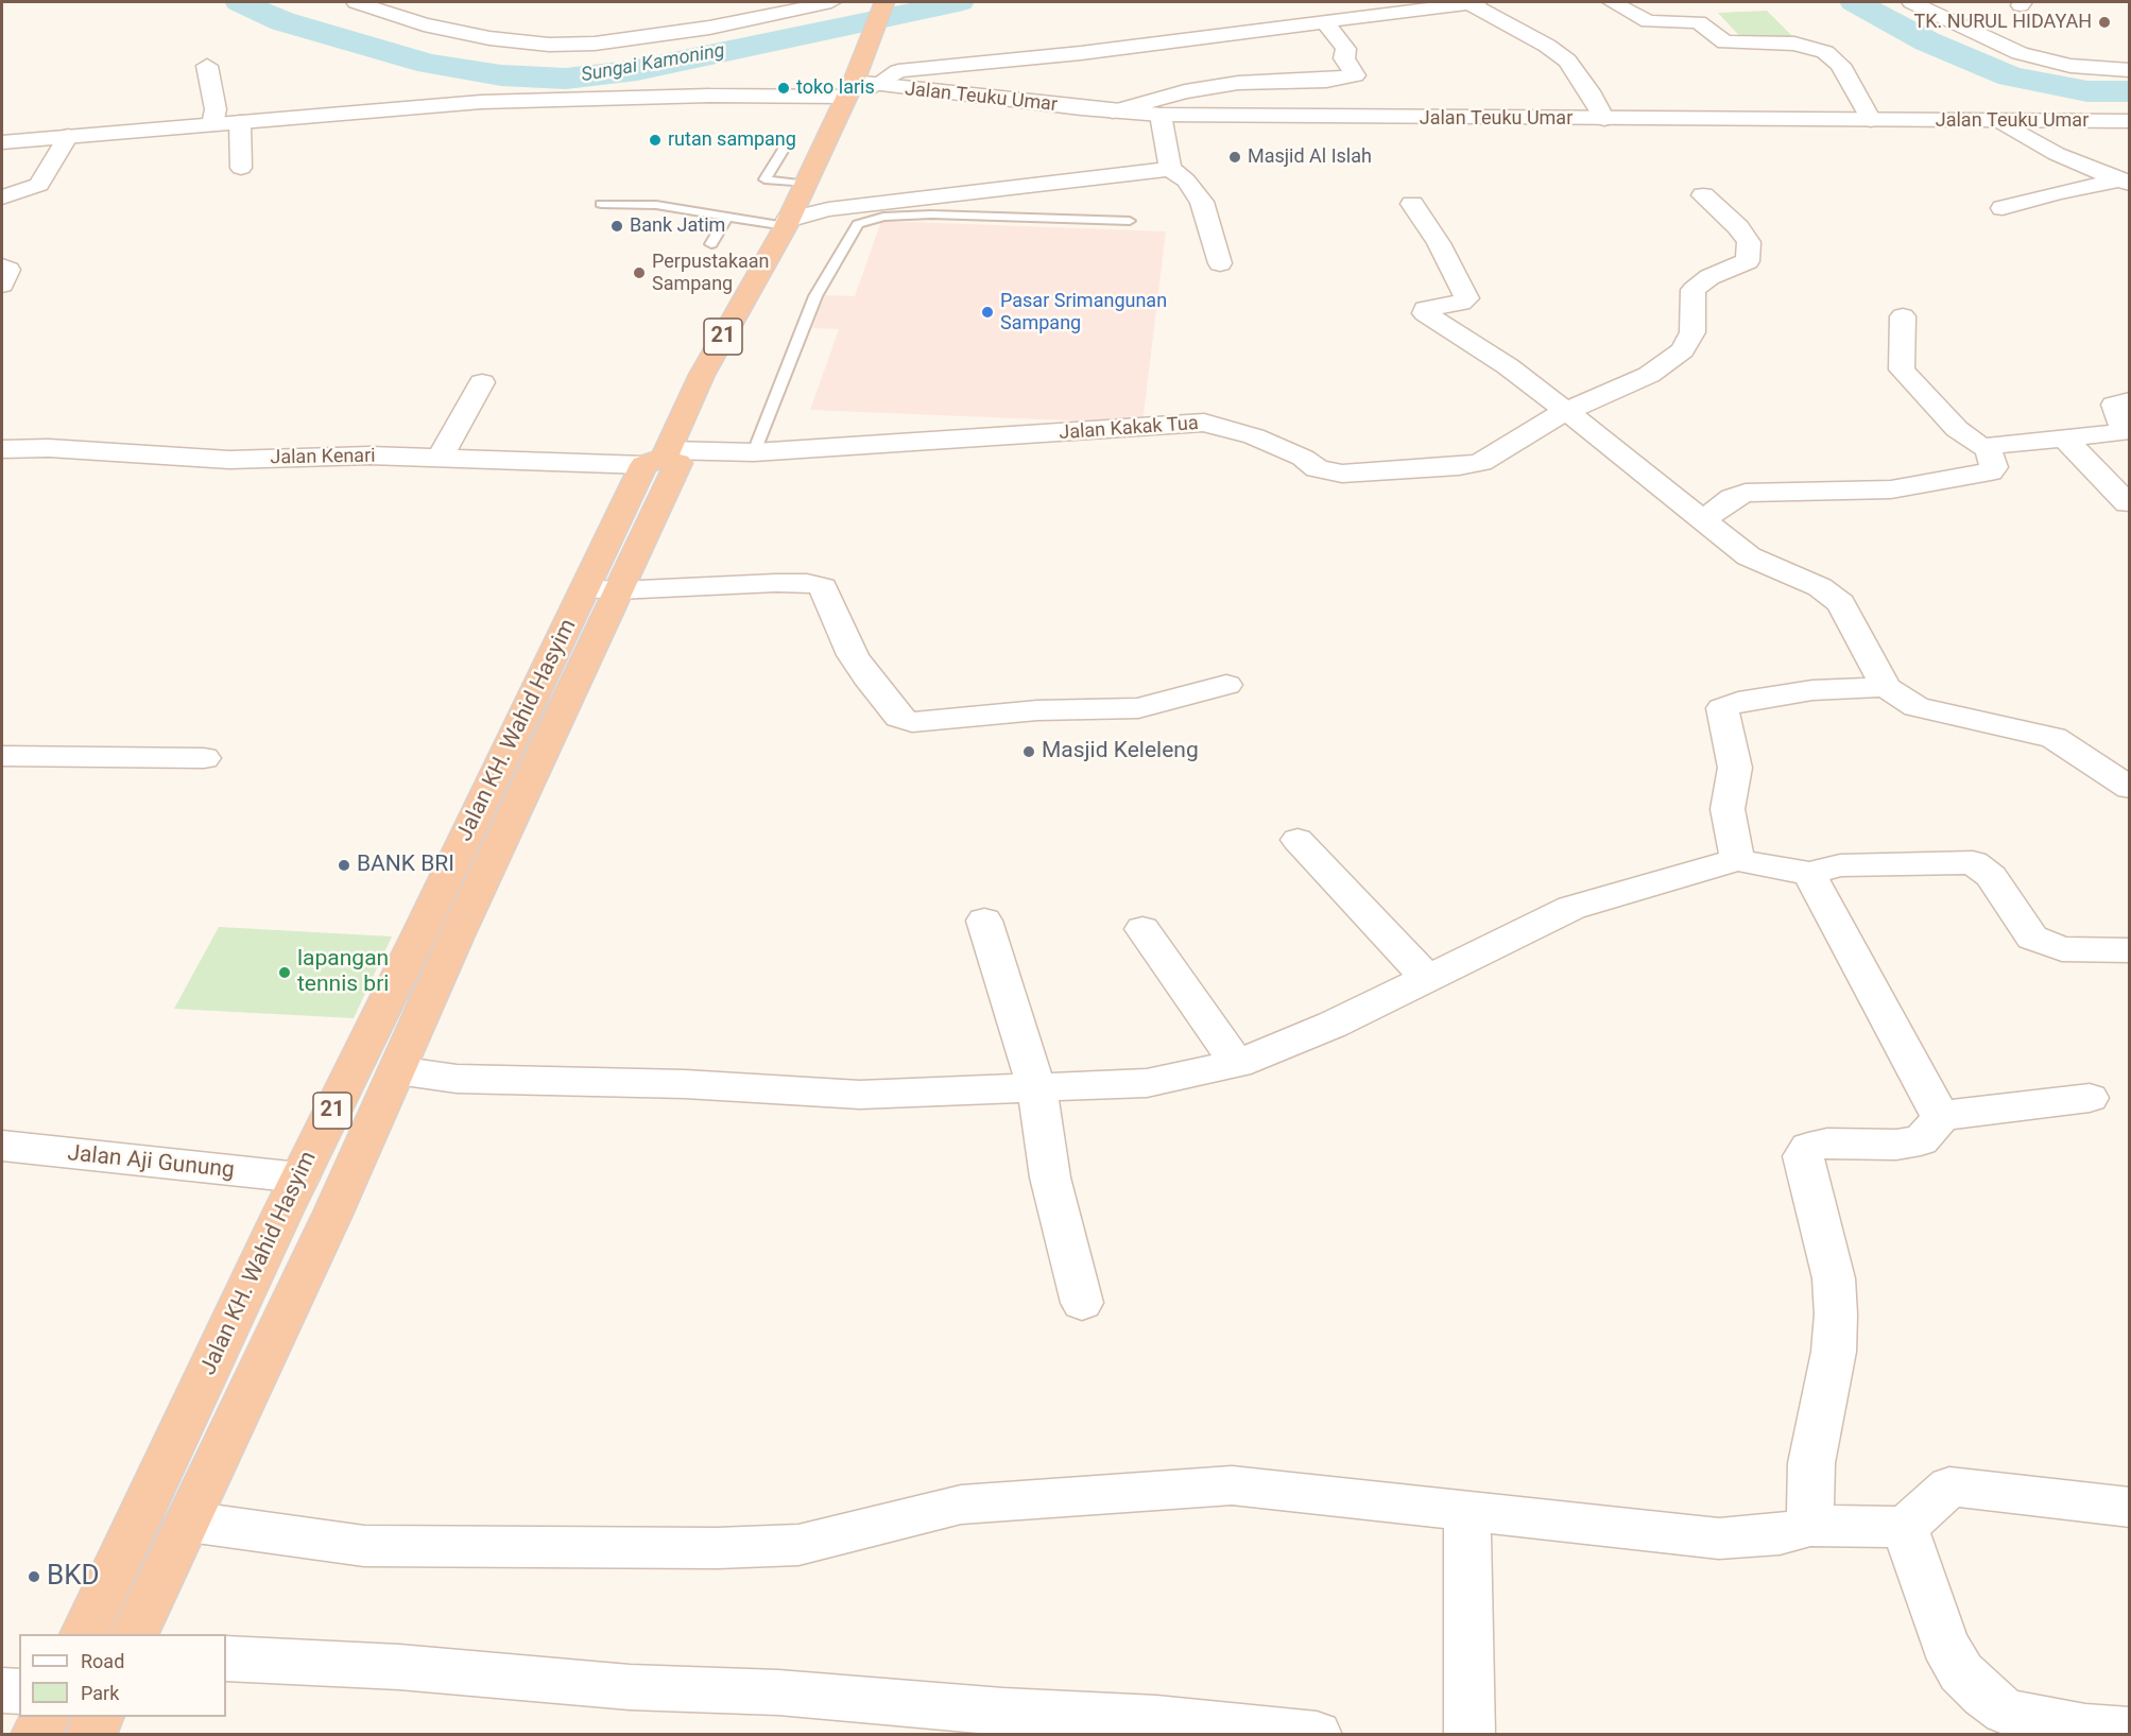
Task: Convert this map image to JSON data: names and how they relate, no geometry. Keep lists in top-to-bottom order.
{
  "streets": {
    "highway": ["21", "Jalan KH. Wahid Hasyim"],
    "street": [
      "Jalan Teuku Umar",
      "Jalan Kakak Tua",
      "Jalan Kenari",
      "Jalan Aji Gunung"
    ]
  },
  "crossings": [
    ["Jalan Teuku Umar", "21"],
    ["21", "Jalan Kakak Tua"],
    ["21", "Jalan Kenari"],
    ["21", "Jalan KH. Wahid Hasyim"],
    ["Jalan Kakak Tua", "Jalan Kenari"],
    ["Jalan Kakak Tua", "Jalan KH. Wahid Hasyim"],
    ["Jalan Kenari", "Jalan KH. Wahid Hasyim"],
    ["Jalan KH. Wahid Hasyim", "Jalan Aji Gunung"]
  ],
  "water": ["Sungai Kamoning"],
  "places": [
    "TK. NURUL HIDAYAH",
    "toko laris",
    "rutan sampang",
    "Masjid Al Islah",
    "Bank Jatim",
    "Perpustakaan Sampang",
    "Pasar Srimangunan Sampang",
    "Masjid Keleleng",
    "BANK BRI",
    "lapangan tennis bri",
    "BKD"
  ],
  "legend": ["Road", "Park"]
}
